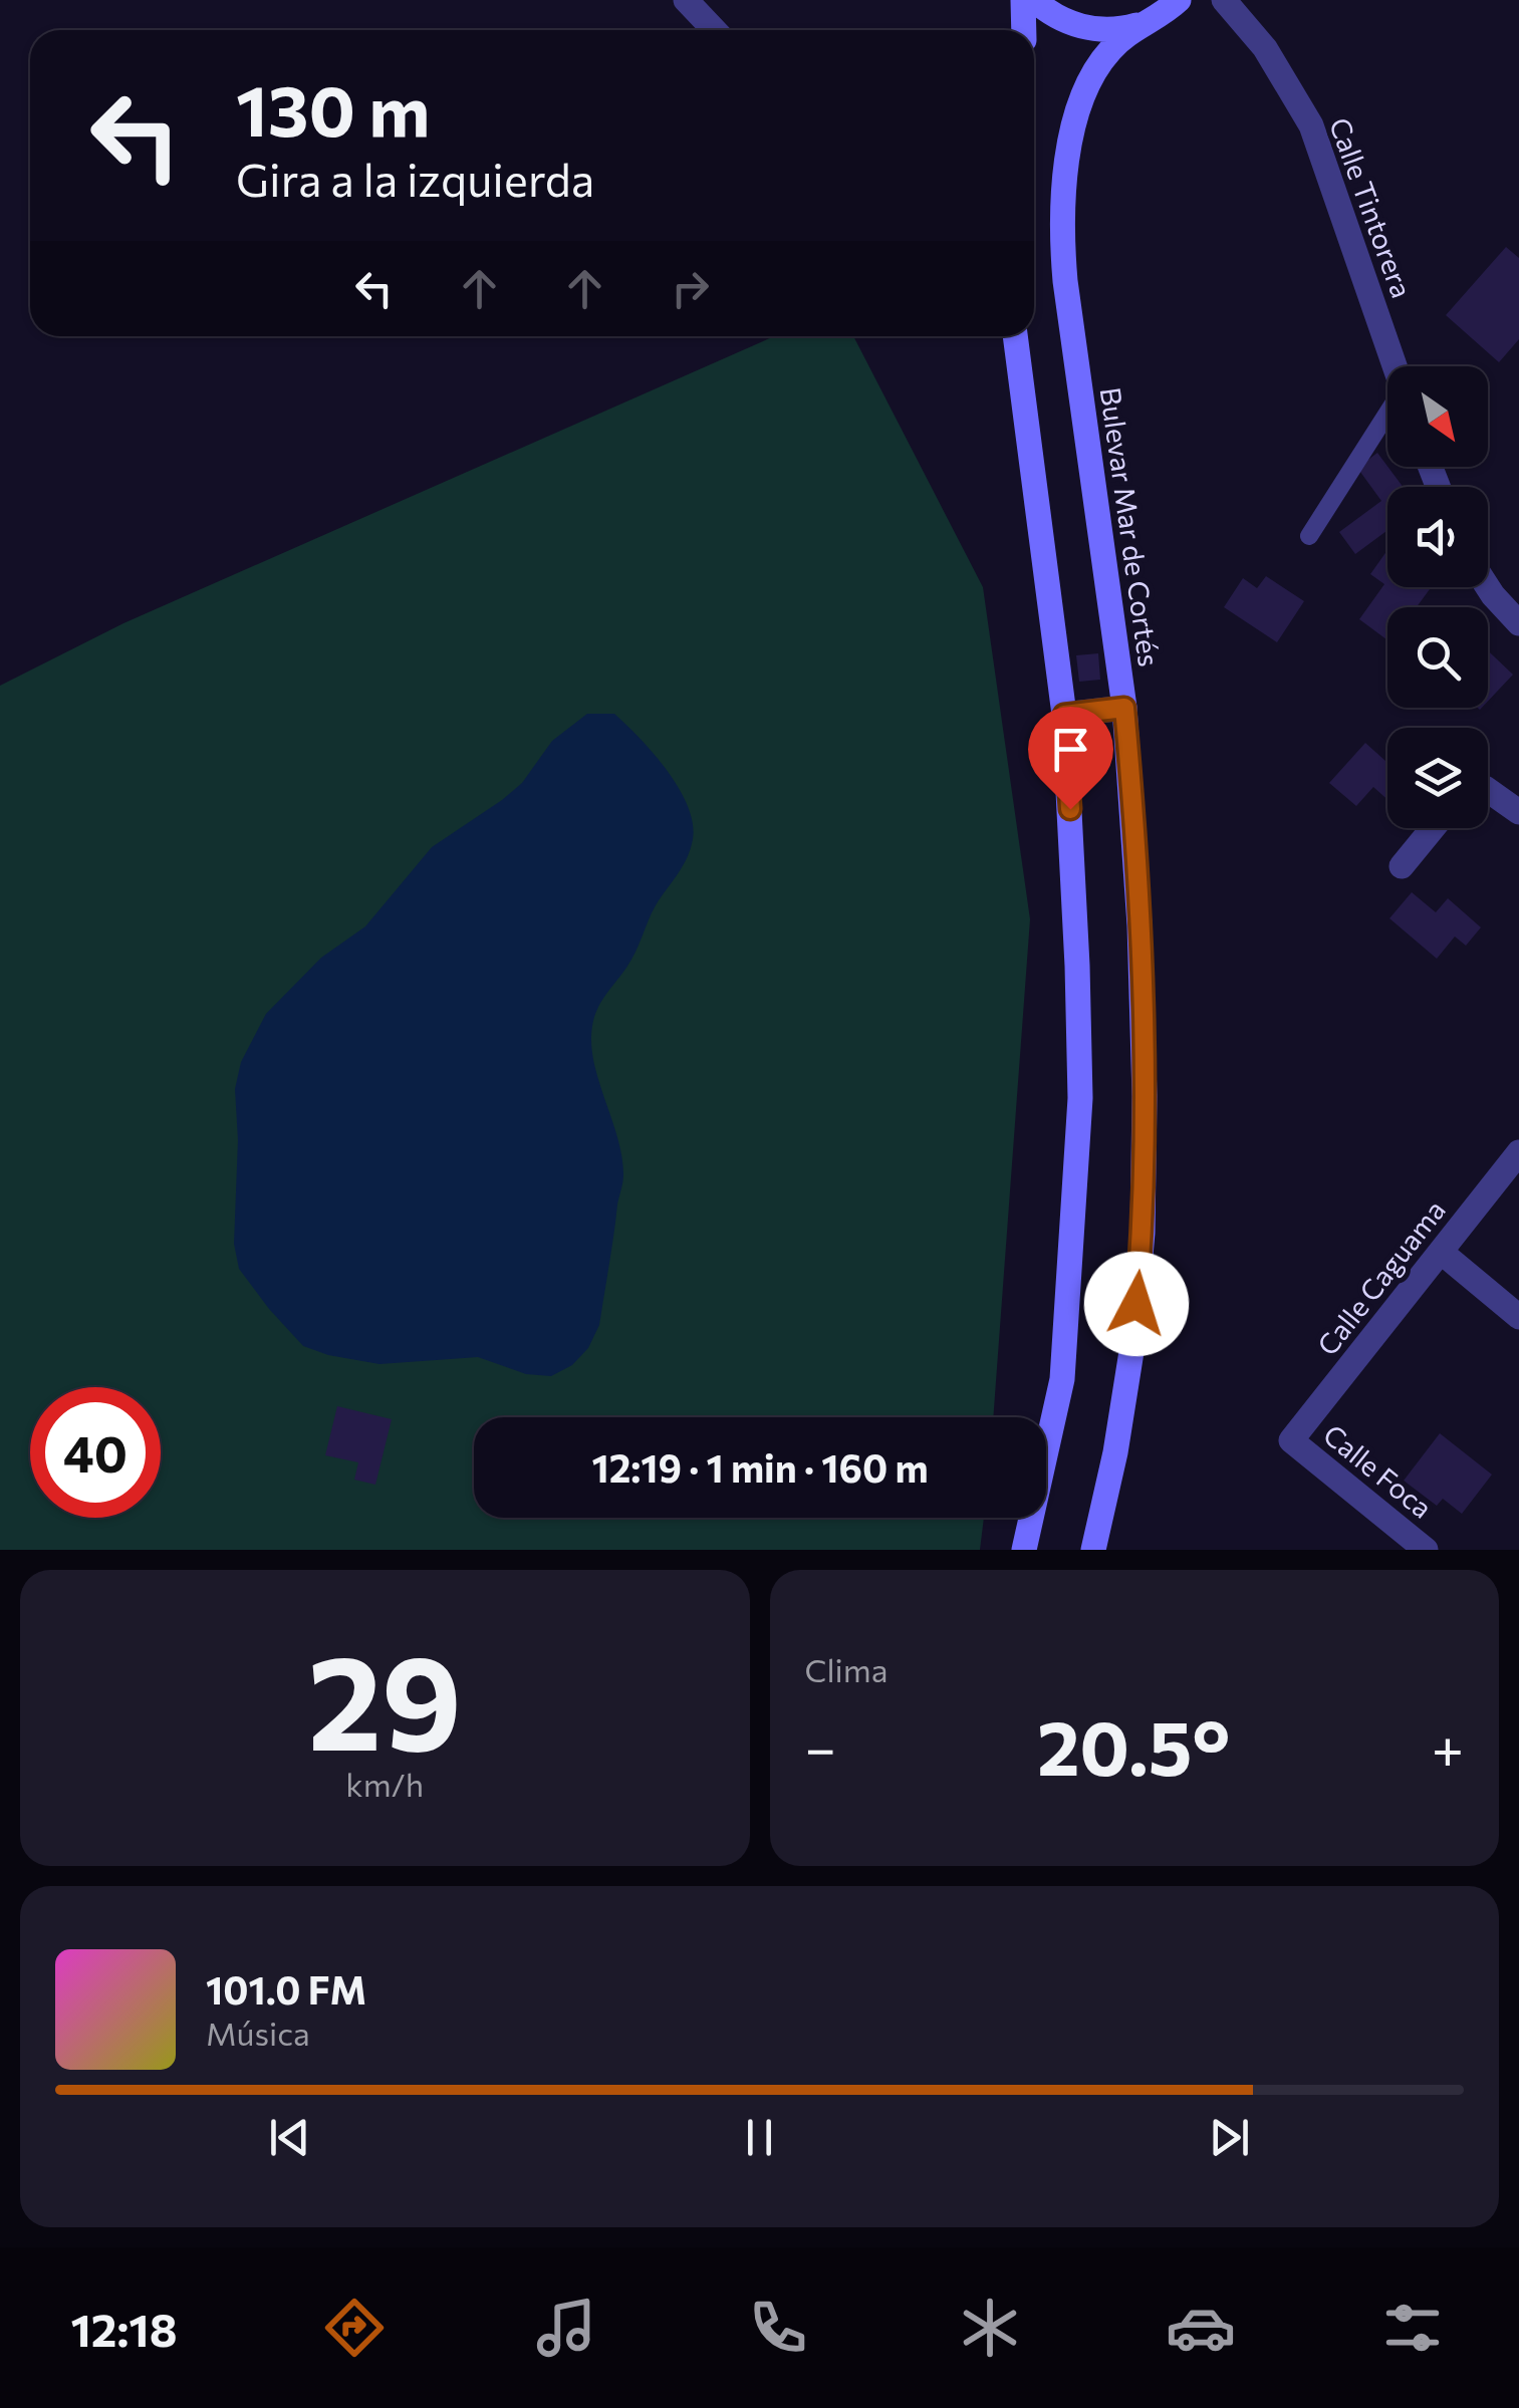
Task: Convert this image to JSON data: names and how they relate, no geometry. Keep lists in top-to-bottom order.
{
  "streets": {
    "street": [
      "Calle Tintorera",
      "Bulevar Mar de Cortés",
      "Calle Caguama",
      "Calle Foca"
    ]
  },
  "crossings": [
    ["Calle Caguama", "Calle Foca"]
  ],
  "north": "bottom right",
  "page": {
    "turn": ["130 m", "Gira a la izquierda"],
    "limit": "40",
    "trip": "12:19 · 1 min · 160 m",
    "tile": [
      ["29", "km/h"],
      "Clima"
    ],
    "heat": ["−", "20.5°", "+"],
    "song": ["101.0 FM", "Música"],
    "tabs": "12:18"
  }
}
